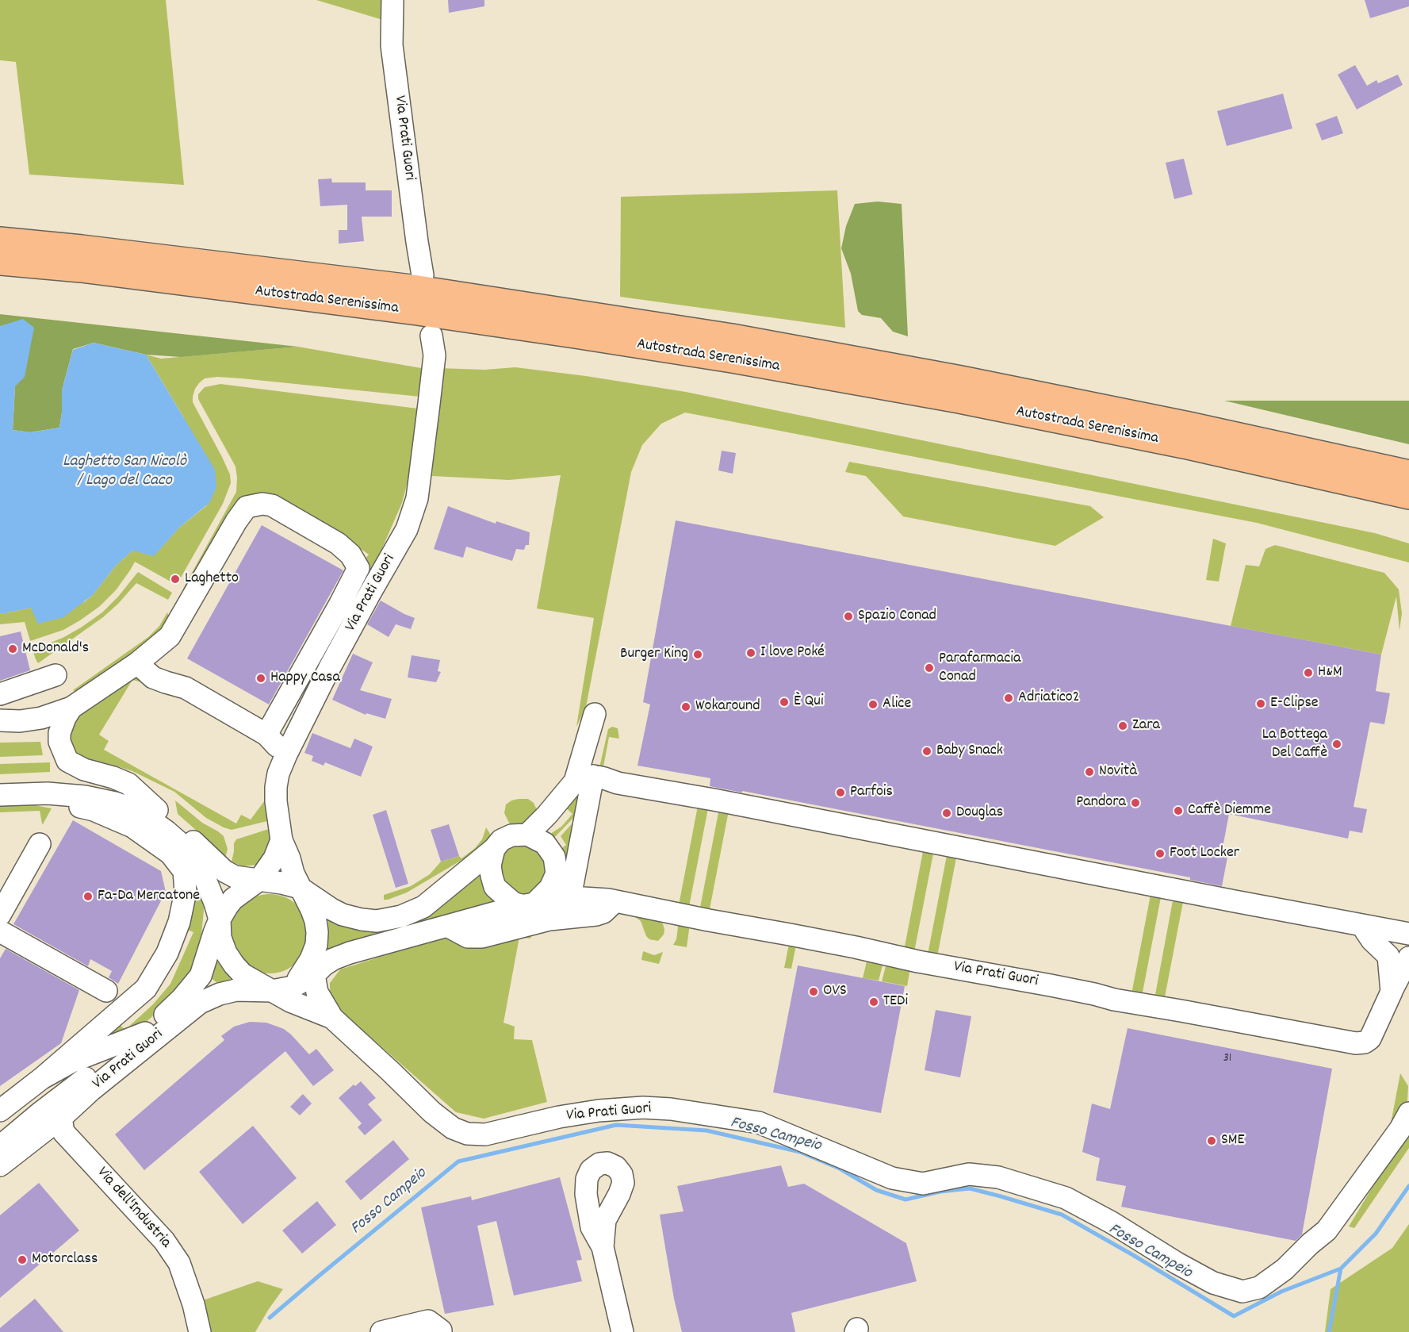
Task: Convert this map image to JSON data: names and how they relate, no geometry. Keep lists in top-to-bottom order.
{
  "streets": {
    "highway": ["Autostrada Serenissima"],
    "street": ["Via Prati Guori", "Via dell'Industria"]
  },
  "crossings": [
    ["Via Prati Guori", "Via dell'Industria"]
  ],
  "water": ["Laghetto San Nicolò / Lago del Caco", "Fosso Campeio"],
  "places": [
    "Laghetto",
    "Spazio Conad",
    "McDonald's",
    "I love Poké",
    "Burger King",
    "Parafarmacia Conad",
    "H&M",
    "Happy Casa",
    "Adriatico2",
    "È Qui",
    "E-Clipse",
    "Alice",
    "Wokaround",
    "Zara",
    "La Bottega Del Caffè",
    "Baby Snack",
    "Novità",
    "Parfois",
    "Pandora",
    "Caffè Diemme",
    "Douglas",
    "Foot Locker",
    "Fa-Da Mercatone",
    "OVS",
    "TEDi",
    "SME",
    "Motorclass"
  ],
  "house_numbers": ["31"]
}
